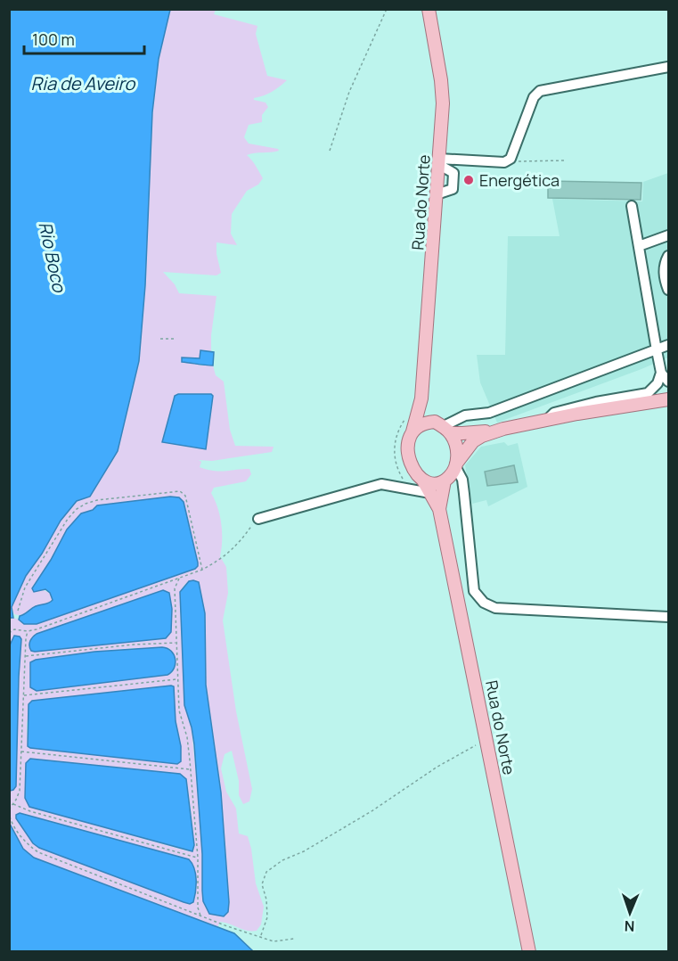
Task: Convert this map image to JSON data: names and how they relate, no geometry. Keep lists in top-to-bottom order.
{
  "streets": {
    "main road": ["Rua do Norte"]
  },
  "water": ["Ria de Aveiro", "Rio Boco"],
  "places": ["Energética"],
  "scale_bar": "100 m",
  "north": "bottom"
}
